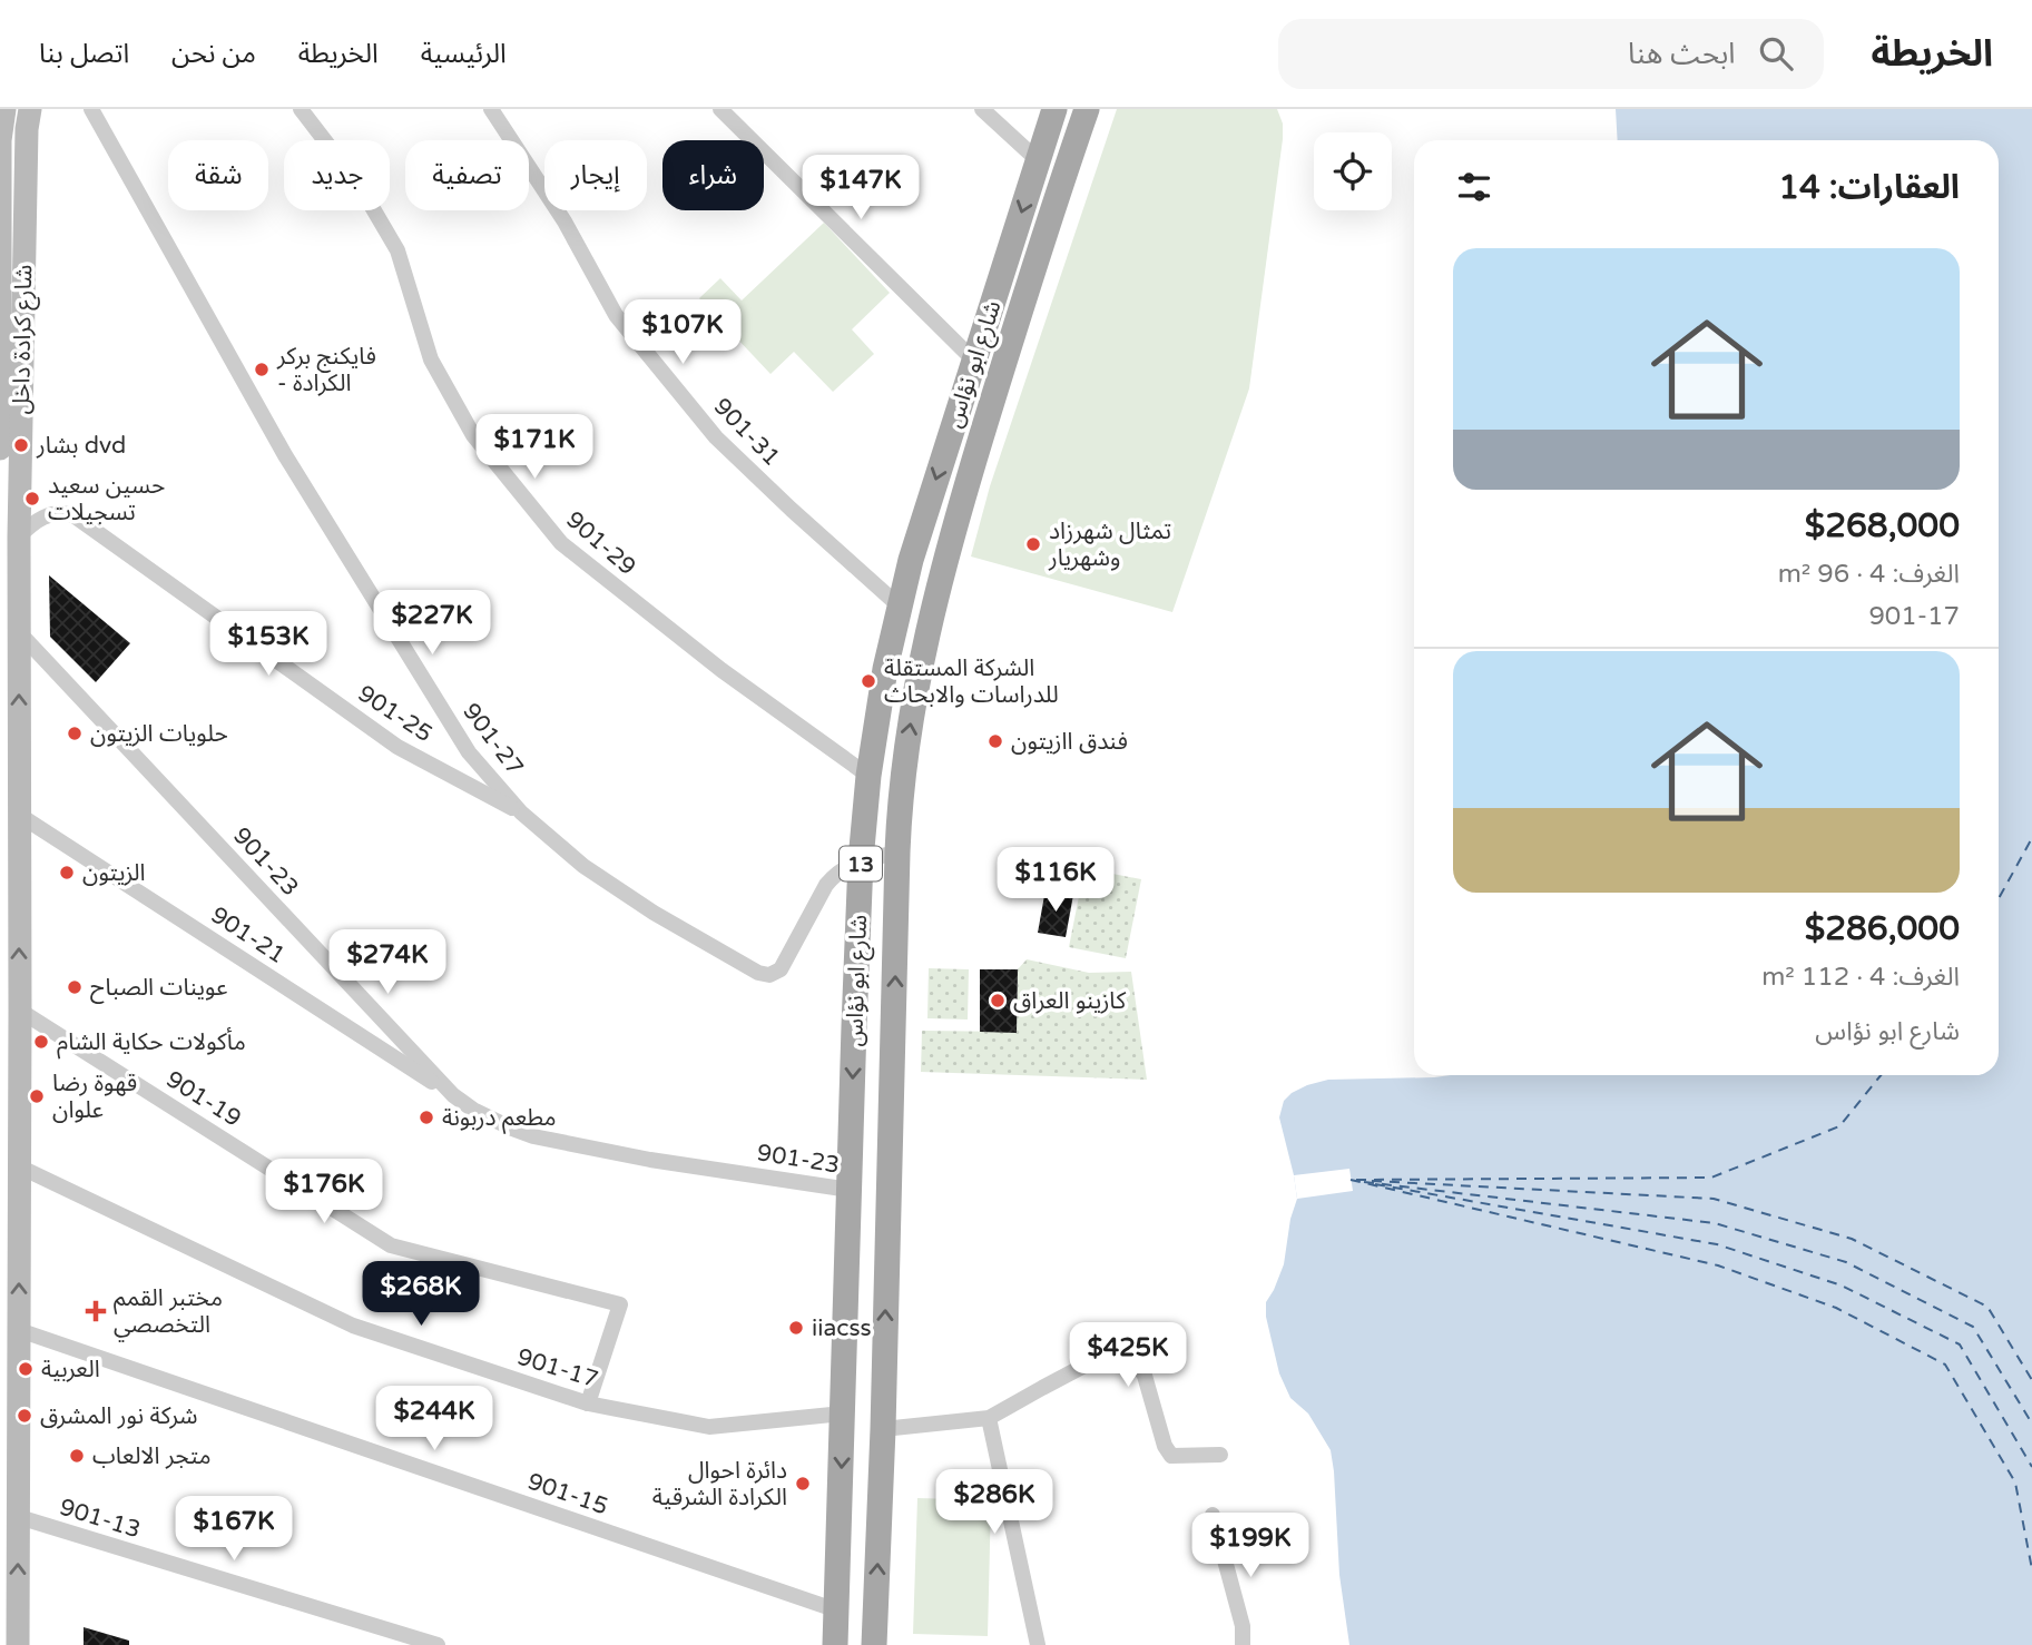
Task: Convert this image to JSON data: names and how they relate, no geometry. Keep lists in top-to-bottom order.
{
  "streets": {
    "main road": ["شارع كرادة داخل", "شارع ابو نؤاس", "13"],
    "street": [
      "901-31",
      "901-29",
      "901-25",
      "901-27",
      "901-23",
      "901-21",
      "901-19",
      "901-17",
      "901-15",
      "901-13"
    ]
  },
  "crossings": [
    ["شارع كرادة داخل", "901-25"],
    ["شارع كرادة داخل", "901-23"],
    ["شارع كرادة داخل", "901-21"],
    ["شارع كرادة داخل", "901-19"],
    ["شارع كرادة داخل", "901-17"],
    ["شارع كرادة داخل", "901-15"],
    ["شارع كرادة داخل", "901-13"],
    ["شارع ابو نؤاس", "901-31"],
    ["شارع ابو نؤاس", "901-29"],
    ["شارع ابو نؤاس", "901-27"],
    ["شارع ابو نؤاس", "901-23"],
    ["شارع ابو نؤاس", "901-17"],
    ["شارع ابو نؤاس", "901-15"],
    ["901-25", "901-27"],
    ["901-23", "901-21"],
    ["901-19", "901-17"]
  ],
  "one_way": ["شارع كرادة داخل"],
  "places": {
    "other": [
      "فايكنج بركر - الكرادة",
      "بشار dvd",
      "حسين سعيد تسجيلات",
      "تمثال شهرزاد وشهريار",
      "الشركة المستقلة للدراسات والابحاث",
      "حلويات الزيتون",
      "فندق اازيتون",
      "الزيتون",
      "عوينات الصباح",
      "كازينو العراق",
      "مأكولات حكاية الشام",
      "قهوة رضا علوان",
      "مطعم دربونة",
      "iiacss",
      "العربية",
      "شركة نور المشرق",
      "متجر الالعاب",
      "دائرة احوال الكرادة الشرقية"
    ],
    "health": ["مختبر القمم التخصصي"]
  },
  "page": {
    "header": "الخريطة",
    "search": "ابحث هنا",
    "nav": [
      "الرئيسية",
      "الخريطة",
      "من نحن",
      "اتصل بنا"
    ],
    "chip": [
      "شراء",
      "إيجار",
      "تصفية",
      "جديد",
      "شقة"
    ],
    "heading": "العقارات: 14",
    "price": [
      "$147K",
      "$107K",
      "$171K",
      "$227K",
      "$153K",
      "$116K",
      "$274K",
      "$176K",
      "$268K",
      "$425K",
      "$244K",
      "$286K",
      "$167K",
      "$199K"
    ],
    "list": [
      {
        "name": "$268,000",
        "note": "الغرف: 4 · 96 m² · 901-17"
      },
      {
        "name": "$286,000",
        "note": "الغرف: 4 · 112 m² · شارع ابو نؤاس"
      }
    ]
  }
}
